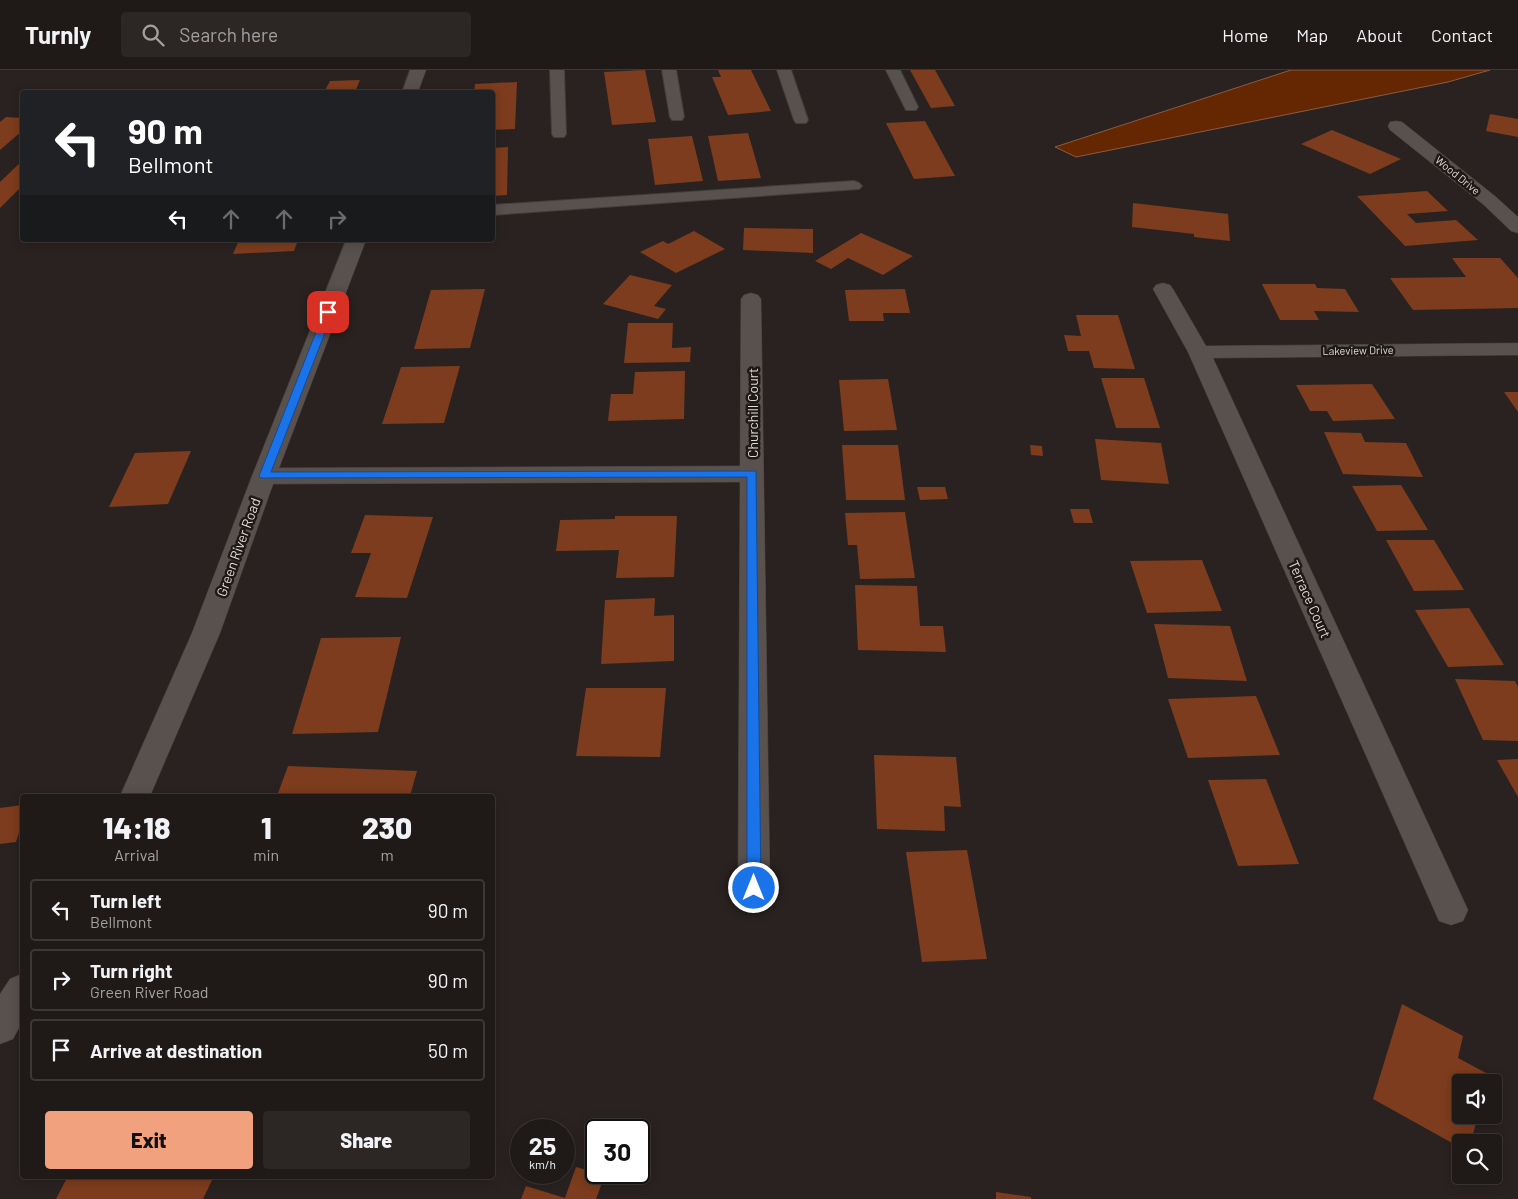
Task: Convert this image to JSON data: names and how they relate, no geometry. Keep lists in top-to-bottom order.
{
  "streets": {
    "street": [
      "Wood Drive",
      "Lakeview Drive",
      "Churchill Court",
      "Green River Road",
      "Terrace Court"
    ]
  },
  "crossings": [
    ["Lakeview Drive", "Terrace Court"]
  ],
  "page": {
    "header": "Turnly",
    "search": "Search here",
    "nav": [
      "Home",
      "Map",
      "About",
      "Contact"
    ],
    "turn": ["90 m", "Bellmont"],
    "eta": [
      "14:18",
      "Arrival",
      "1",
      "min",
      "230",
      "m"
    ],
    "list": [
      {
        "name": "Turn left",
        "note": "Bellmont",
        "value": "90 m"
      },
      {
        "name": "Turn right",
        "note": "Green River Road",
        "value": "90 m"
      },
      {
        "name": "Arrive at destination",
        "value": "50 m"
      }
    ],
    "buttons": ["Exit", "Share"],
    "speed": "25 km/h",
    "limit": "30"
  }
}
